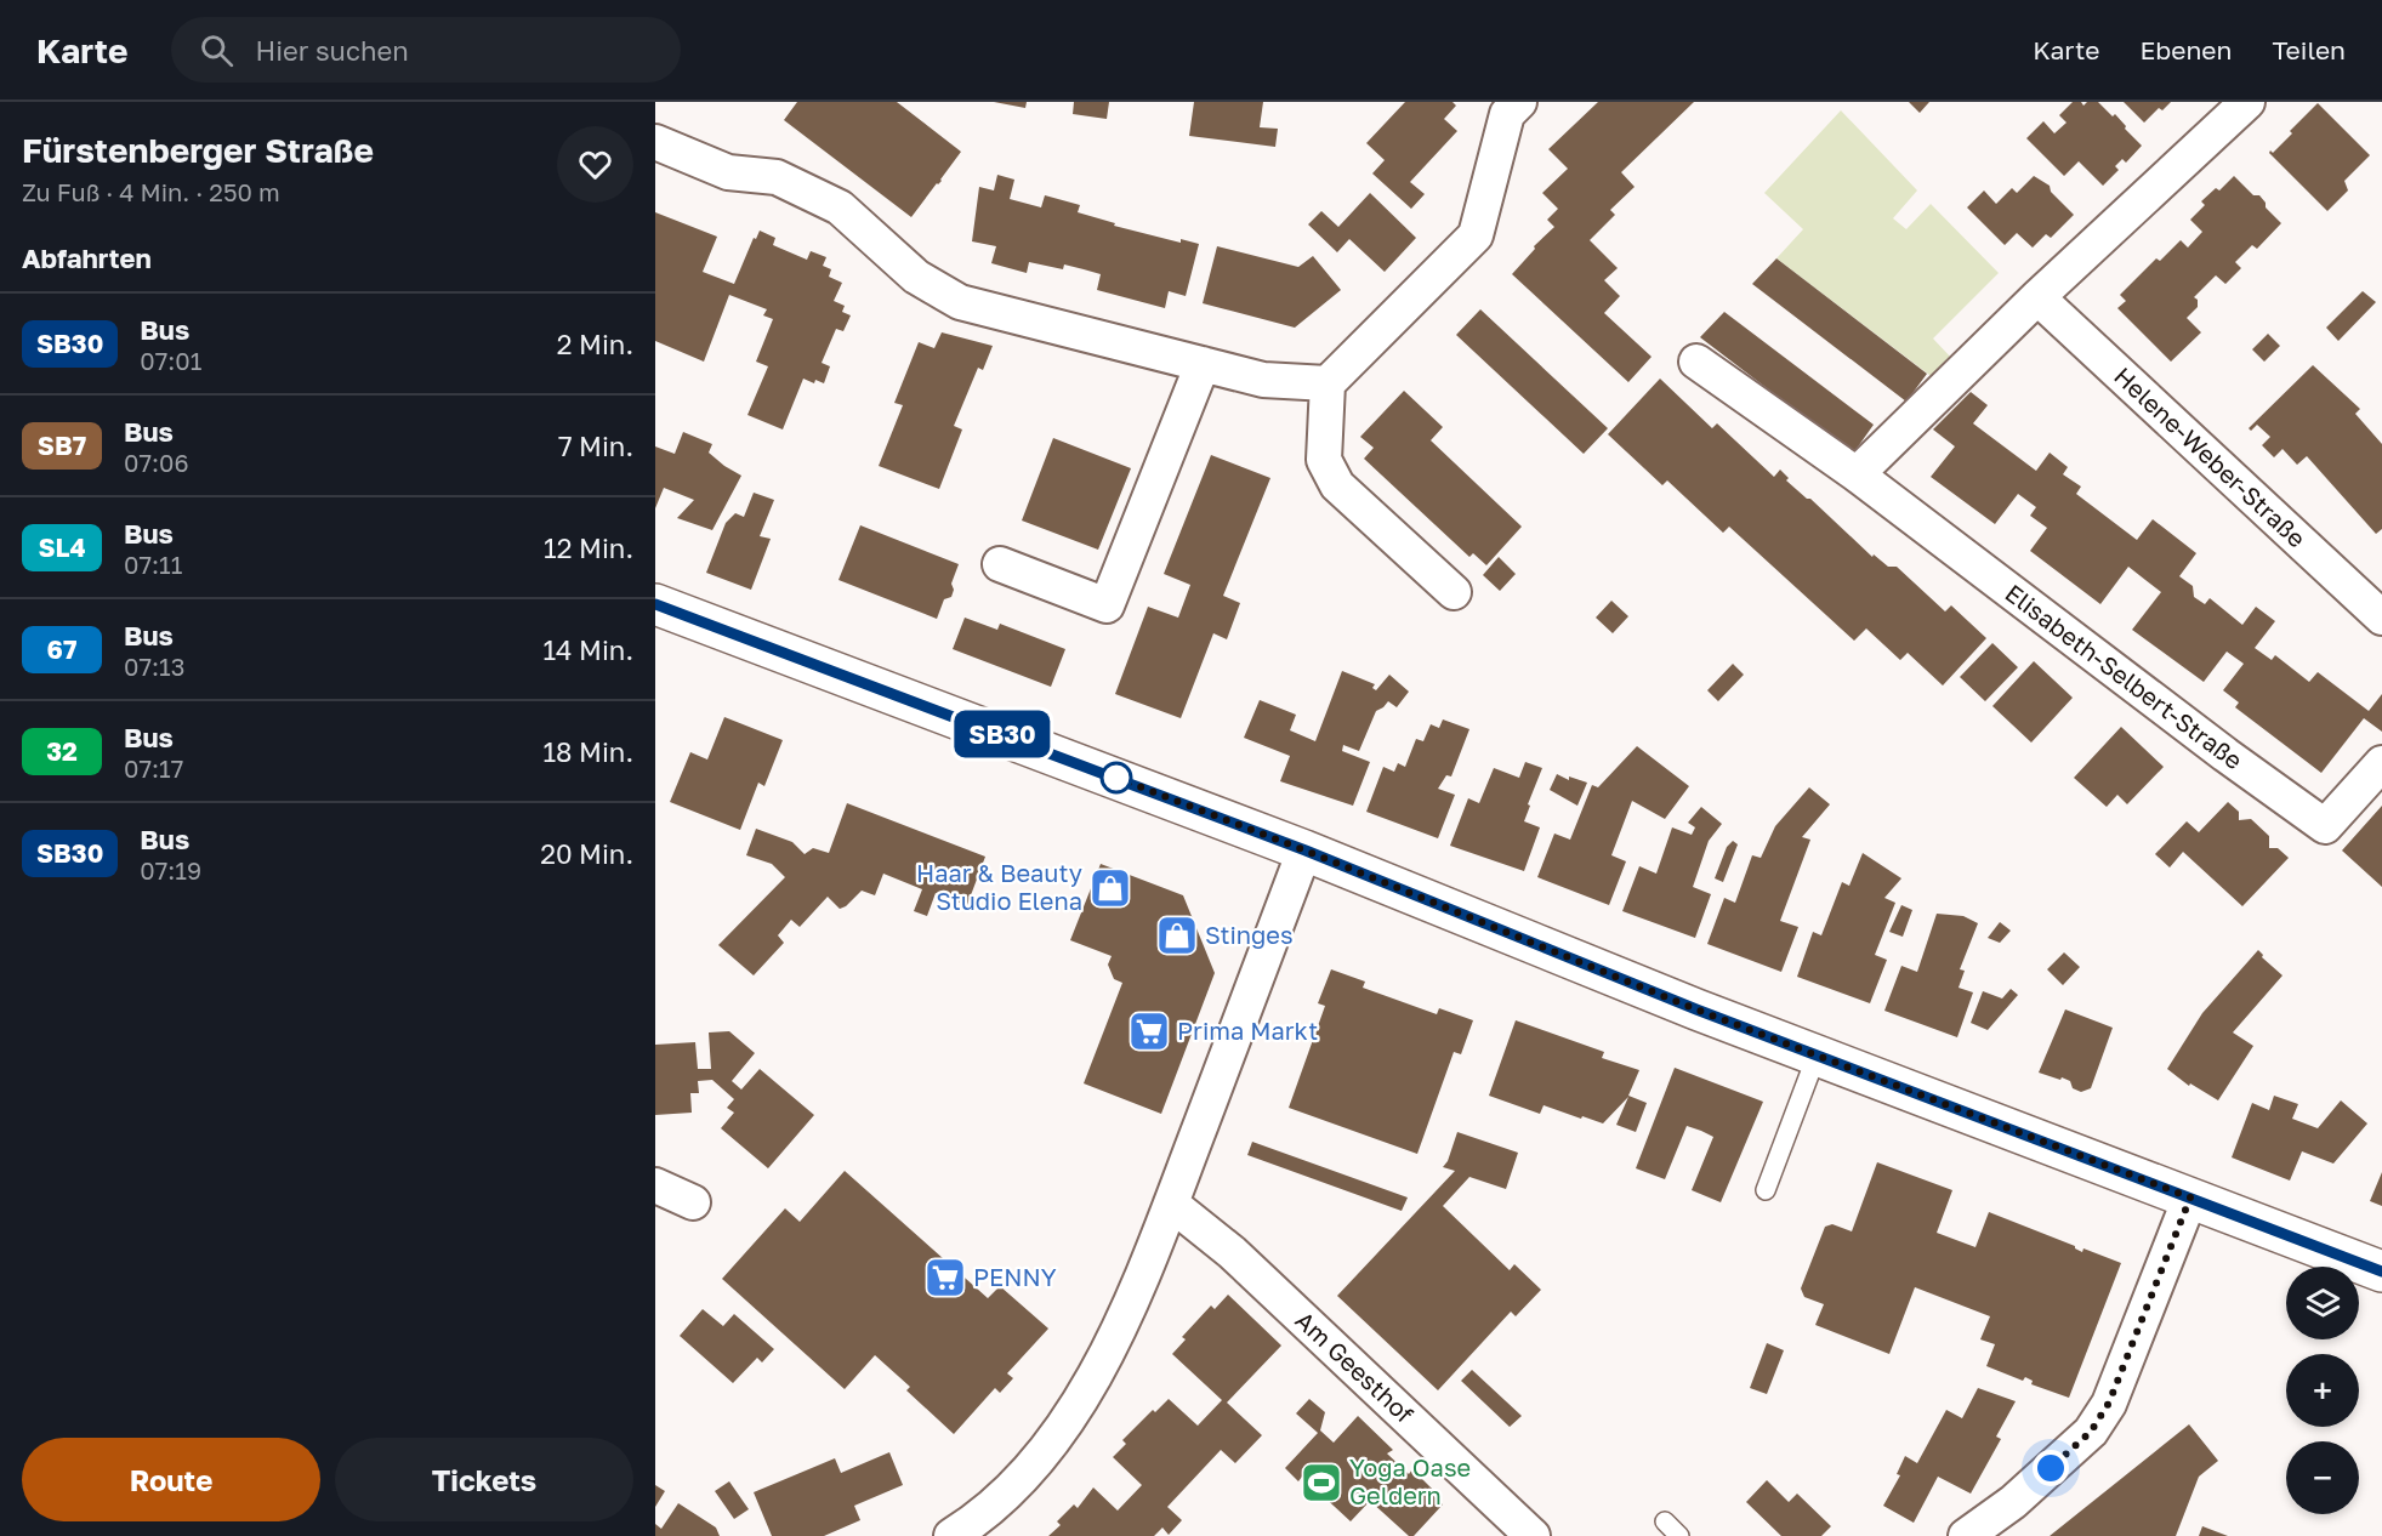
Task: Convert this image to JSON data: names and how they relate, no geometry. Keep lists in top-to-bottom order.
{
  "streets": {
    "street": ["Helene-Weber-Straße", "Elisabeth-Selbert-Straße", "Am Geesthof"]
  },
  "places": {
    "shop": ["Haar & Beauty Studio Elena", "Stinges"],
    "supermarket": ["Prima Markt", "PENNY"],
    "sports": ["Yoga Oase Geldern"]
  },
  "lines": ["bus line SB30"],
  "page": {
    "header": "Karte",
    "search": "Hier suchen",
    "nav": ["Karte", "Ebenen", "Teilen"],
    "heading": [
      ["Fürstenberger Straße", "Zu Fuß · 4 Min. · 250 m"],
      "Abfahrten"
    ],
    "on_map": "SB30",
    "list": [
      {
        "mark": "SB30",
        "name": "Bus",
        "note": "07:01",
        "value": "2 Min."
      },
      {
        "mark": "SB7",
        "name": "Bus",
        "note": "07:06",
        "value": "7 Min."
      },
      {
        "mark": "SL4",
        "name": "Bus",
        "note": "07:11",
        "value": "12 Min."
      },
      {
        "mark": "67",
        "name": "Bus",
        "note": "07:13",
        "value": "14 Min."
      },
      {
        "mark": "32",
        "name": "Bus",
        "note": "07:17",
        "value": "18 Min."
      },
      {
        "mark": "SB30",
        "name": "Bus",
        "note": "07:19",
        "value": "20 Min."
      }
    ],
    "map_buttons": ["+", "−"],
    "buttons": ["Route", "Tickets"]
  }
}
